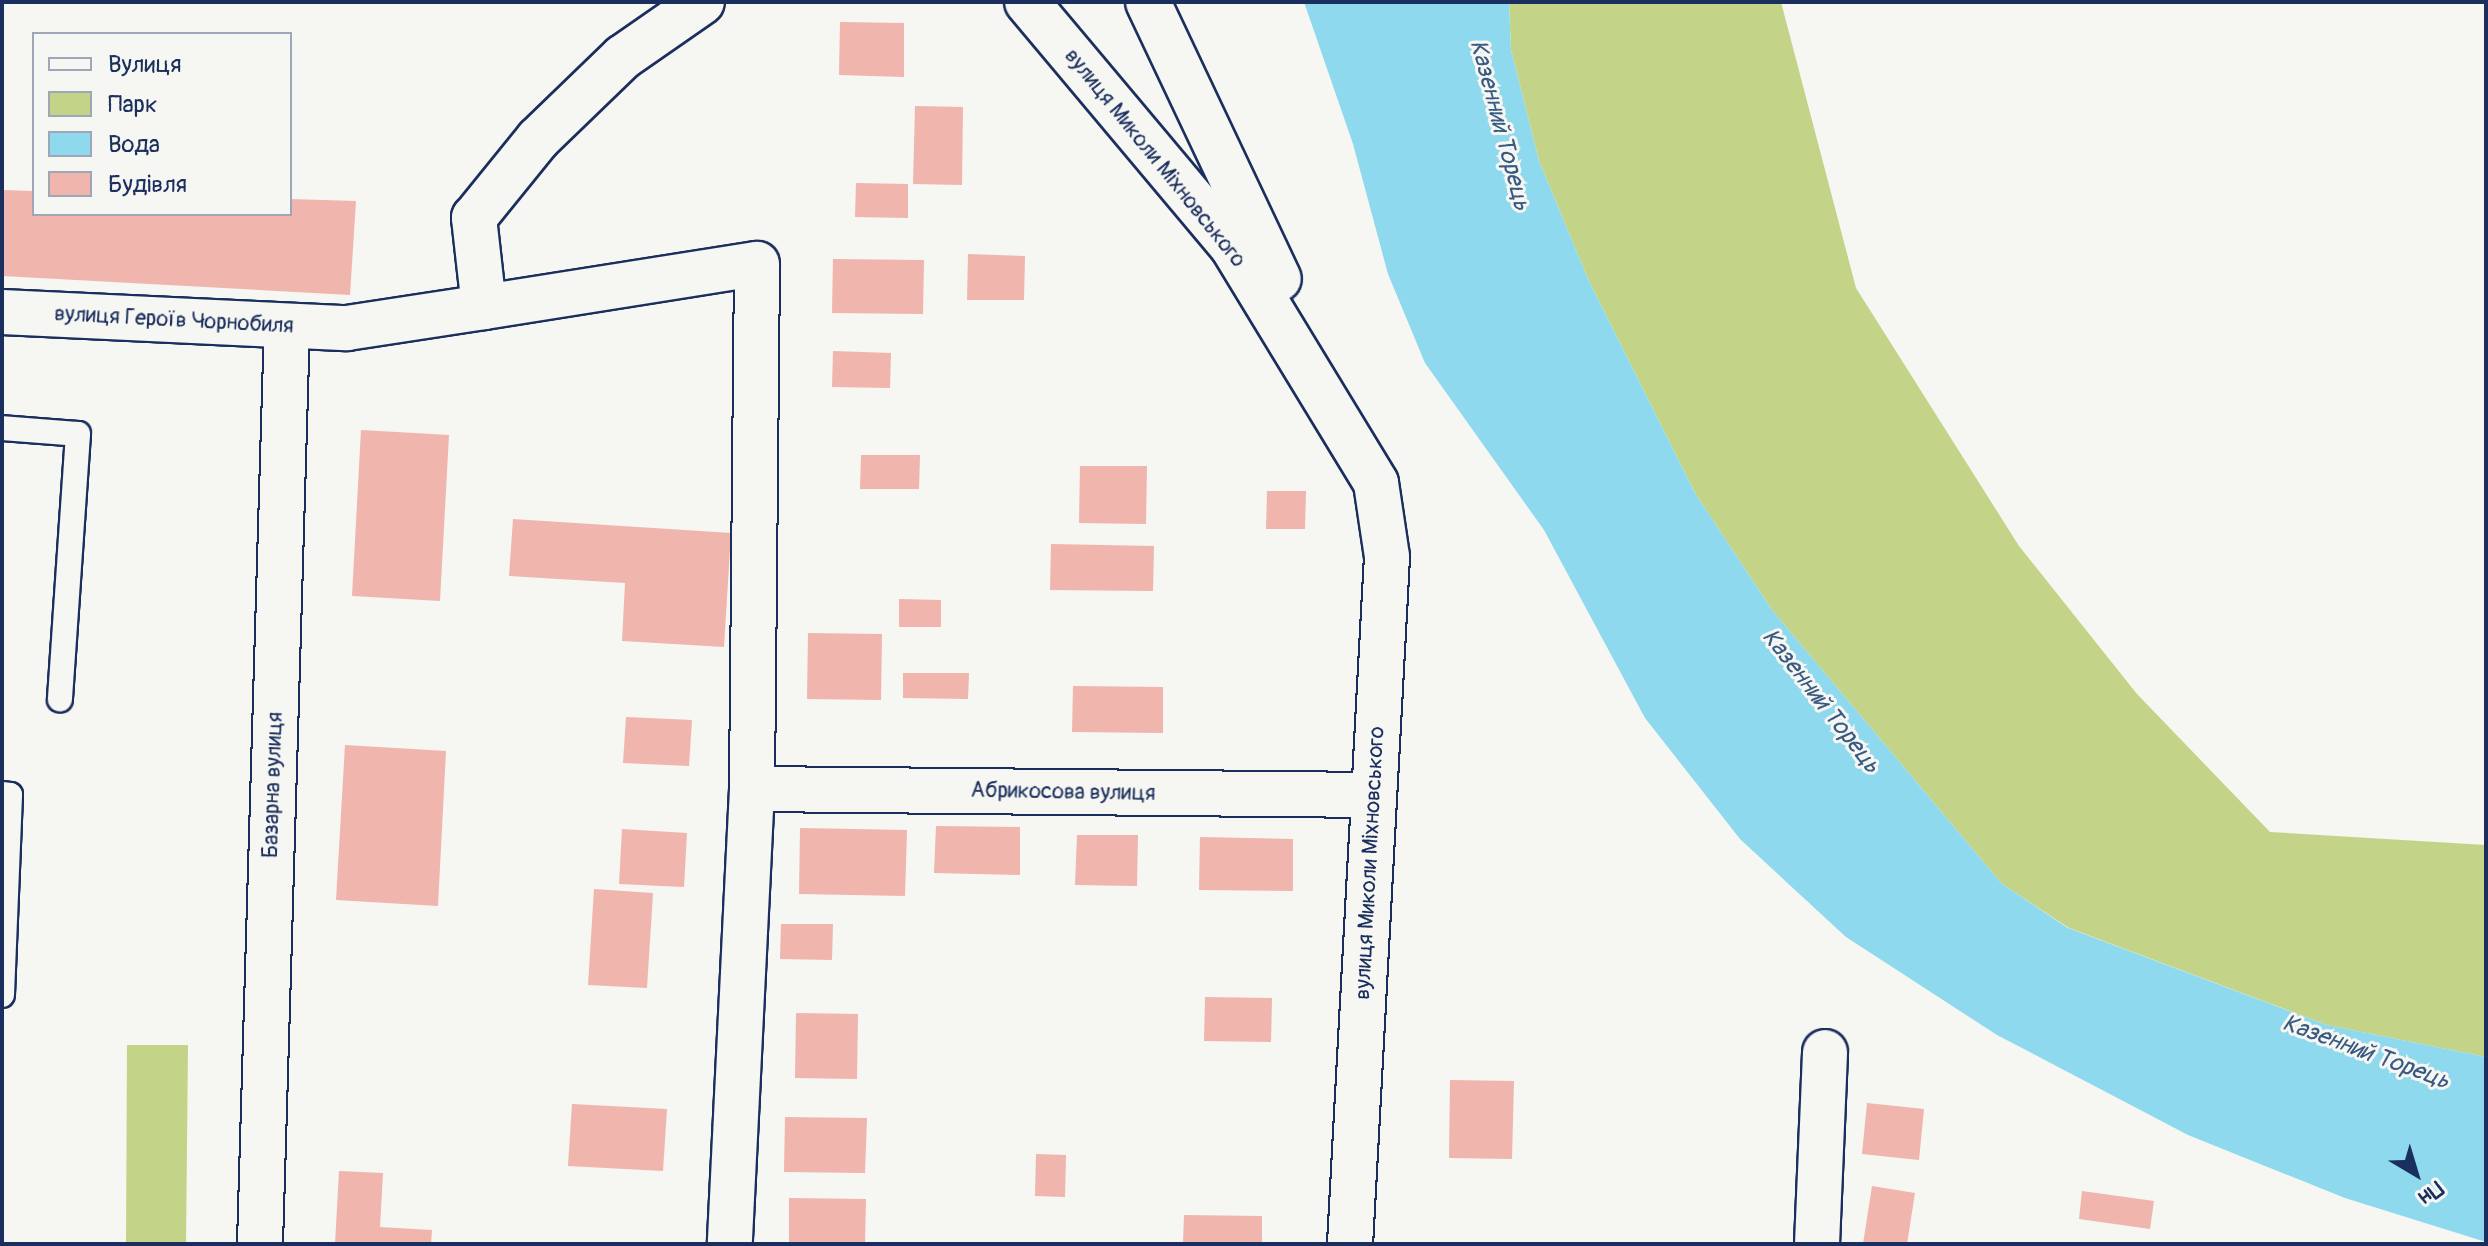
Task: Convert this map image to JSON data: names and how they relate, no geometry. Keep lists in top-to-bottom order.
{
  "streets": {
    "street": [
      "вулиця Миколи Міхновського",
      "вулиця Героїв Чорнобиля",
      "Базарна вулиця",
      "Абрикосова вулиця"
    ]
  },
  "crossings": [
    ["вулиця Миколи Міхновського", "Абрикосова вулиця"],
    ["вулиця Героїв Чорнобиля", "Базарна вулиця"],
    ["вулиця Героїв Чорнобиля", "Абрикосова вулиця"]
  ],
  "water": ["Казенний Торець"],
  "legend": [
    "Вулиця",
    "Парк",
    "Вода",
    "Будівля"
  ],
  "north": "bottom right"
}
